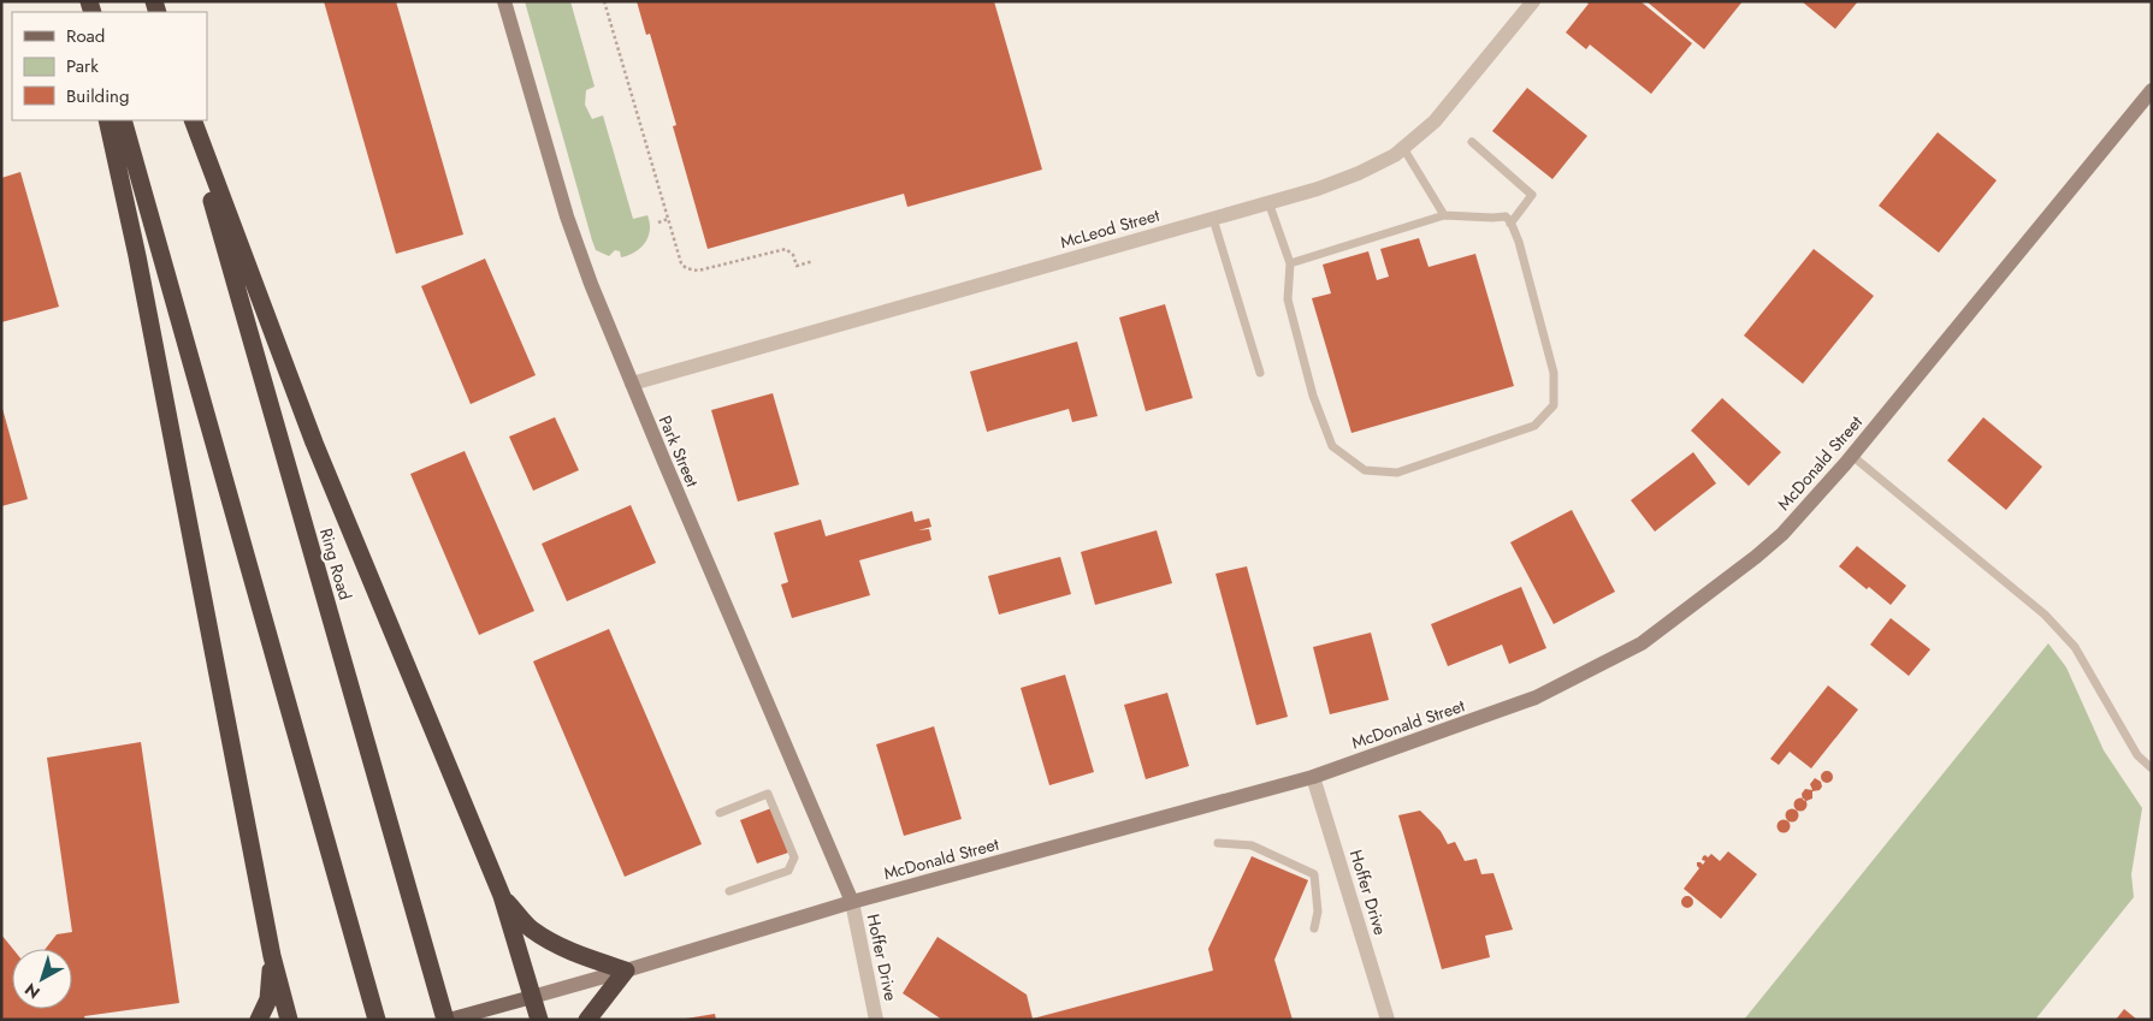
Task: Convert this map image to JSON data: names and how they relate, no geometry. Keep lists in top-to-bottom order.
{
  "streets": {
    "highway": ["Ring Road"],
    "main road": ["Park Street", "McDonald Street"],
    "street": ["McLeod Street", "Hoffer Drive"]
  },
  "crossings": [
    ["McLeod Street", "Park Street"],
    ["Park Street", "McDonald Street"],
    ["Park Street", "Hoffer Drive"],
    ["McDonald Street", "Ring Road"],
    ["McDonald Street", "Hoffer Drive"]
  ],
  "legend": ["Road", "Park", "Building"],
  "north": "bottom left"
}
